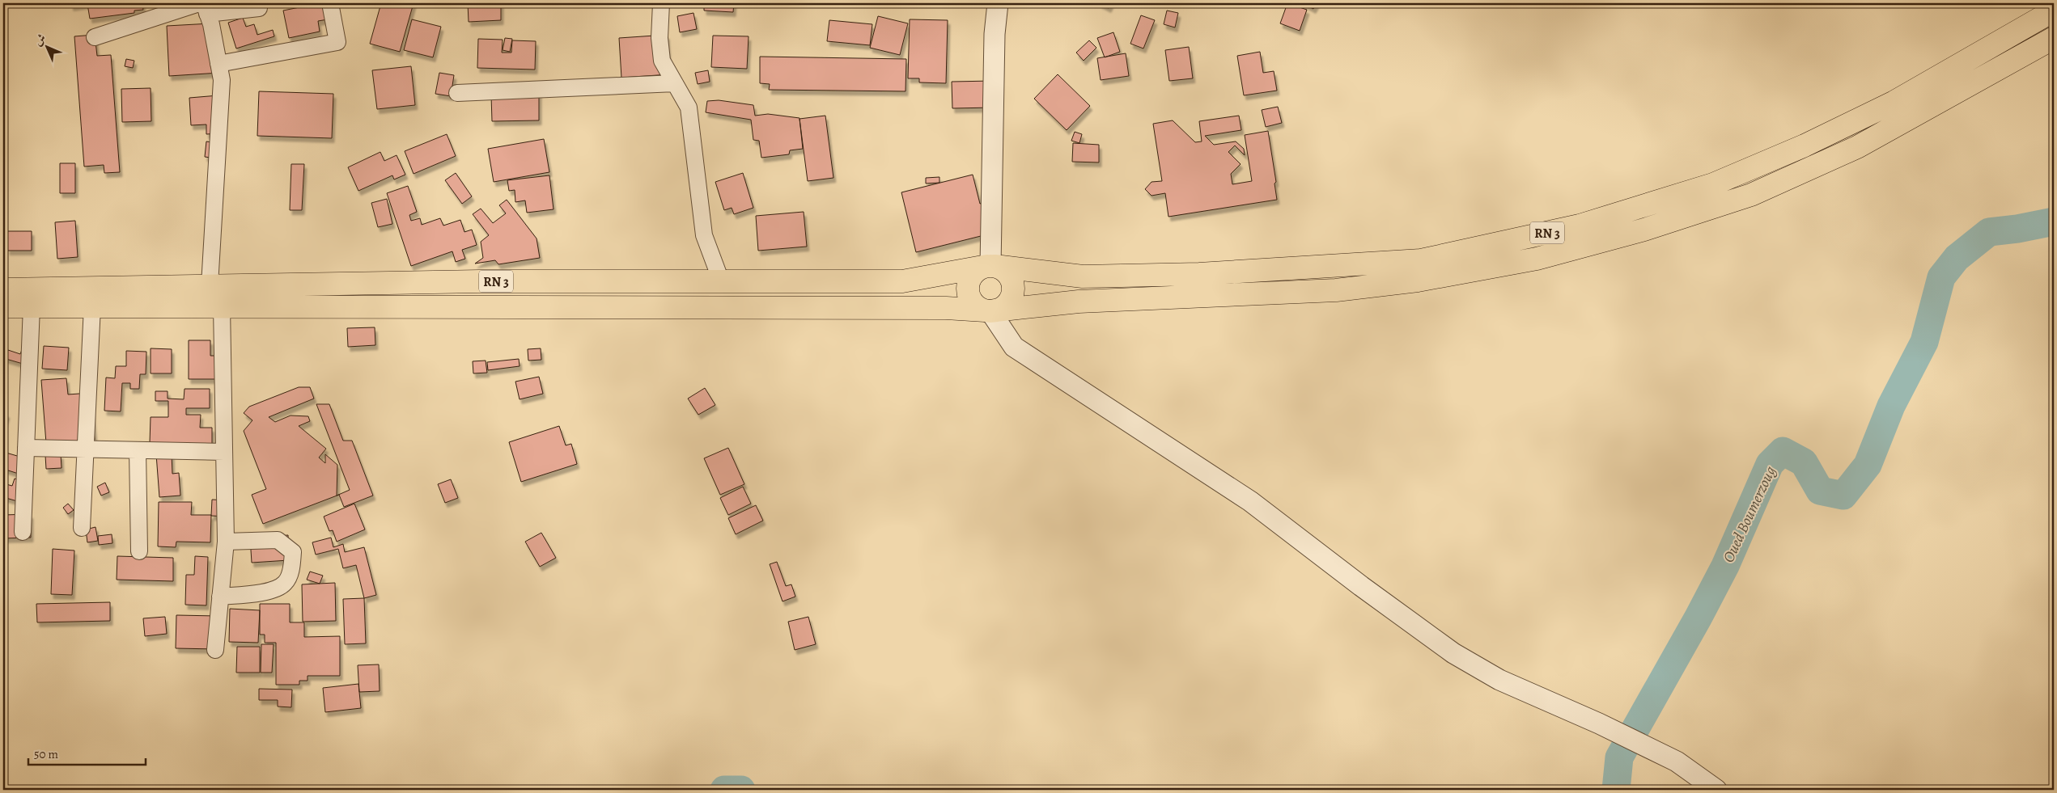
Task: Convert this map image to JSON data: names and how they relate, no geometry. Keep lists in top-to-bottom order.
{
  "streets": {
    "highway": ["RN 3"]
  },
  "water": ["Oued Boumerzoug"],
  "scale_bar": "50 m",
  "north": "top left"
}
